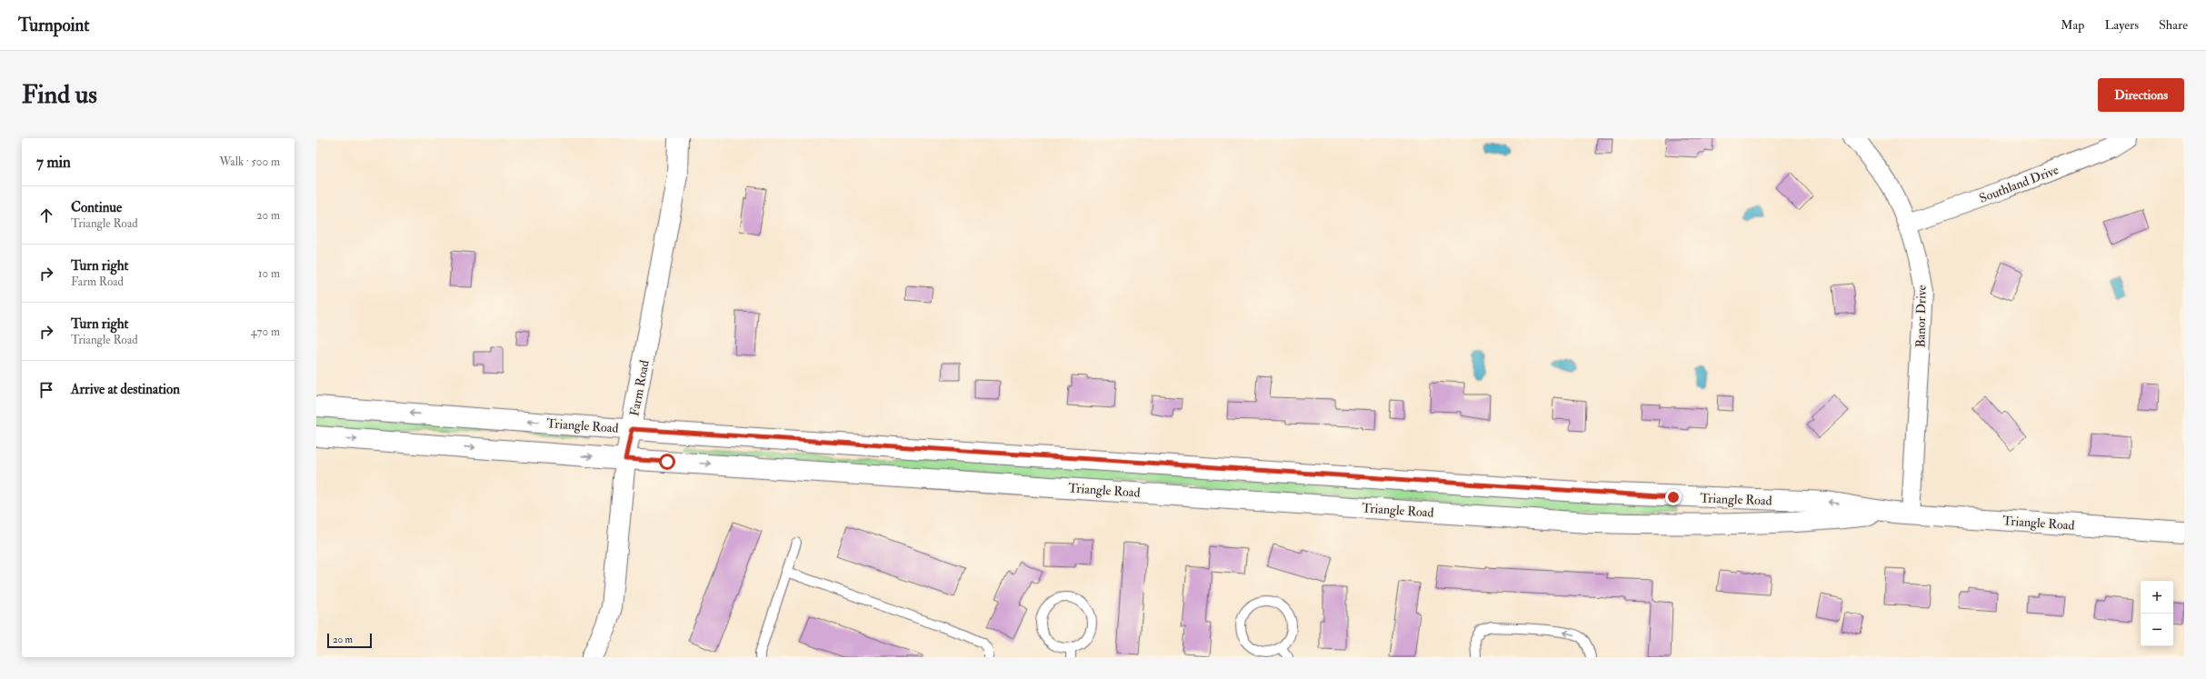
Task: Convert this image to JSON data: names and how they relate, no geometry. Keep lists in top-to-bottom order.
{
  "streets": {
    "street": [
      "Southland Drive",
      "Banor Drive",
      "Farm Road",
      "Triangle Road"
    ]
  },
  "crossings": [
    ["Southland Drive", "Banor Drive"],
    ["Banor Drive", "Triangle Road"],
    ["Farm Road", "Triangle Road"]
  ],
  "scale_bar": "20 m",
  "page": {
    "header": "Turnpoint",
    "nav": ["Map", "Layers", "Share"],
    "buttons": "Directions",
    "title": "Find us",
    "heading": ["7 min", "Walk · 500 m"],
    "list": [
      ["Continue", "Triangle Road", "20 m"],
      ["Turn right", "Farm Road", "10 m"],
      ["Turn right", "Triangle Road", "470 m"],
      "Arrive at destination"
    ],
    "map_buttons": ["+", "−"],
    "scale": "20 m"
  }
}
